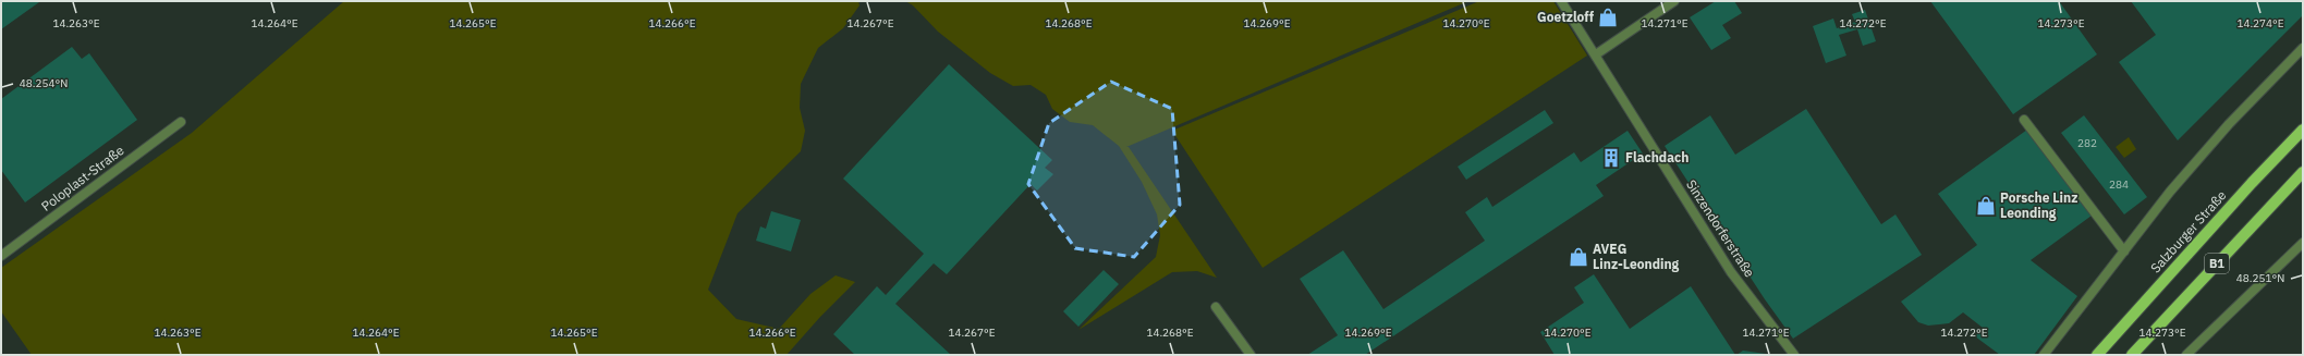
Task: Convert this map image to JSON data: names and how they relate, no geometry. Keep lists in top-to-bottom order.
{
  "streets": {
    "main road": ["Salzburger Straße", "B1"],
    "street": ["Poloplast-Straße", "Sinzendorferstraße"]
  },
  "places": {
    "shop": ["Goetzloff", "Porsche Linz Leonding", "AVEG Linz-Leonding"],
    "building": ["Flachdach"]
  },
  "house_numbers": ["282", "284"],
  "coordinates": [
    "14.263°E",
    "14.264°E",
    "14.265°E",
    "14.266°E",
    "14.267°E",
    "14.268°E",
    "14.269°E",
    "14.270°E",
    "14.271°E",
    "14.272°E",
    "14.273°E",
    "14.274°E",
    "48.254°N",
    "48.251°N"
  ]
}
